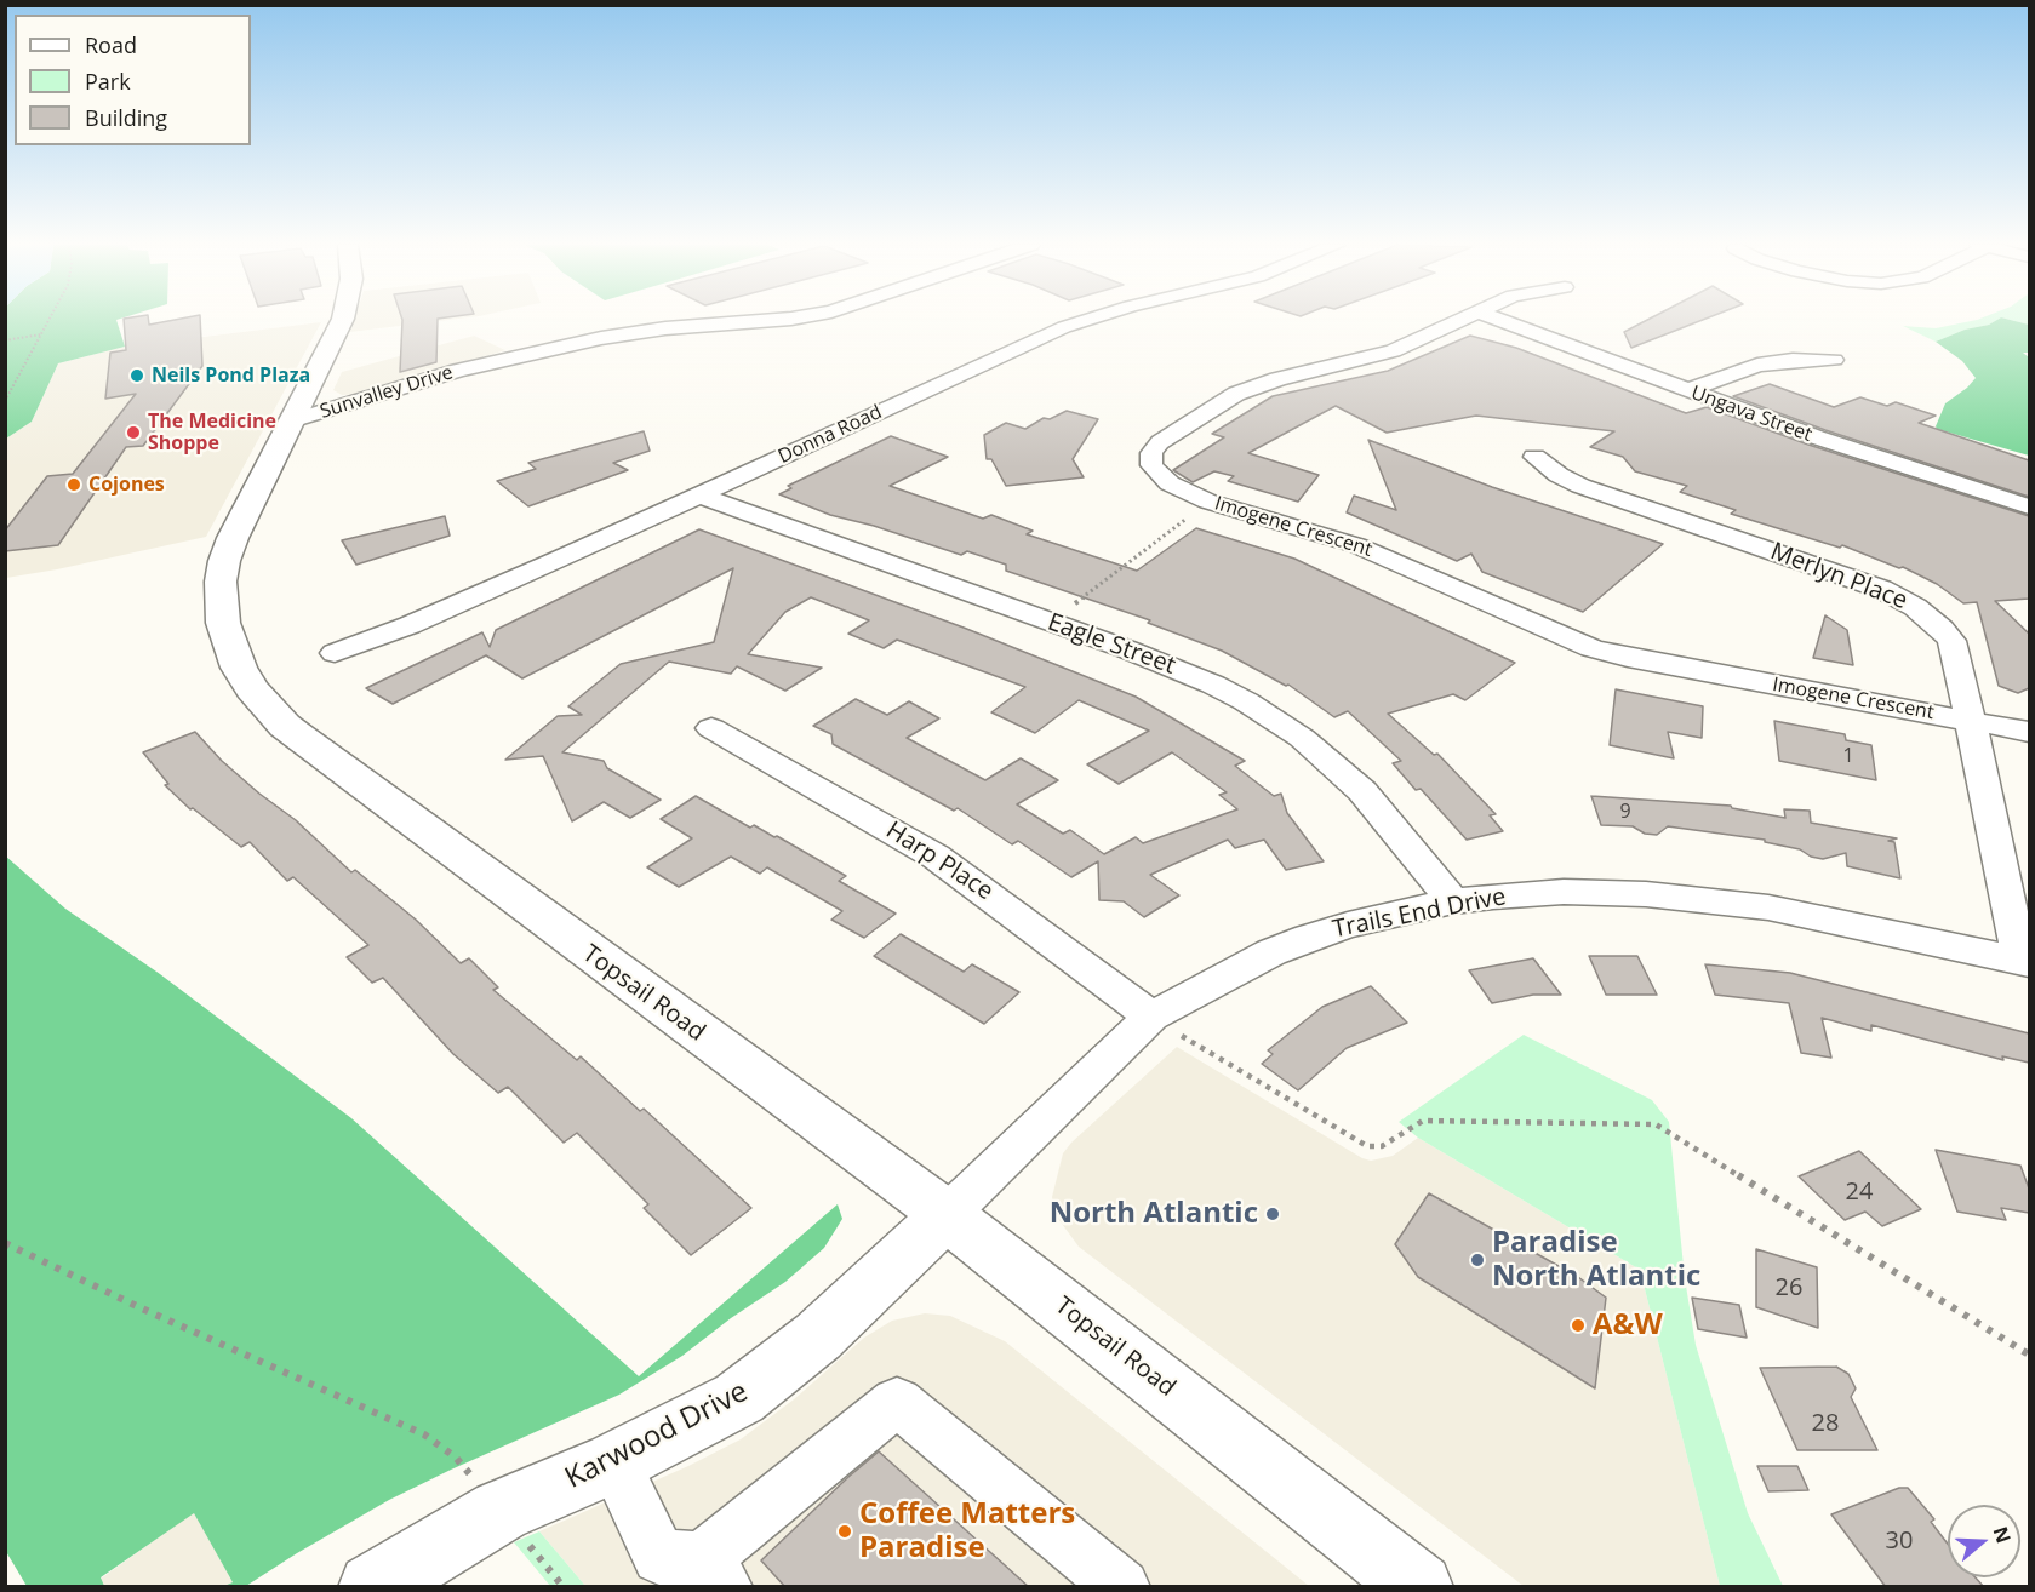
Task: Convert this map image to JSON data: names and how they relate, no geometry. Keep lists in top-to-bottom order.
{
  "streets": {
    "main road": ["Topsail Road", "Karwood Drive"],
    "street": [
      "Sunvalley Drive",
      "Ungava Street",
      "Donna Road",
      "Imogene Crescent",
      "Merlyn Place",
      "Eagle Street",
      "Harp Place",
      "Trails End Drive"
    ]
  },
  "crossings": [
    ["Sunvalley Drive", "Topsail Road"],
    ["Donna Road", "Eagle Street"],
    ["Imogene Crescent", "Merlyn Place"],
    ["Merlyn Place", "Trails End Drive"],
    ["Eagle Street", "Trails End Drive"],
    ["Harp Place", "Trails End Drive"],
    ["Trails End Drive", "Topsail Road"],
    ["Trails End Drive", "Karwood Drive"],
    ["Topsail Road", "Karwood Drive"]
  ],
  "places": [
    "Neils Pond Plaza",
    "The Medicine Shoppe",
    "Cojones",
    "North Atlantic",
    "Paradise North Atlantic",
    "A&W",
    "Coffee Matters Paradise"
  ],
  "house_numbers": [
    "1",
    "9",
    "24",
    "26",
    "28",
    "30"
  ],
  "legend": ["Road", "Park", "Building"],
  "north": "right"
}
